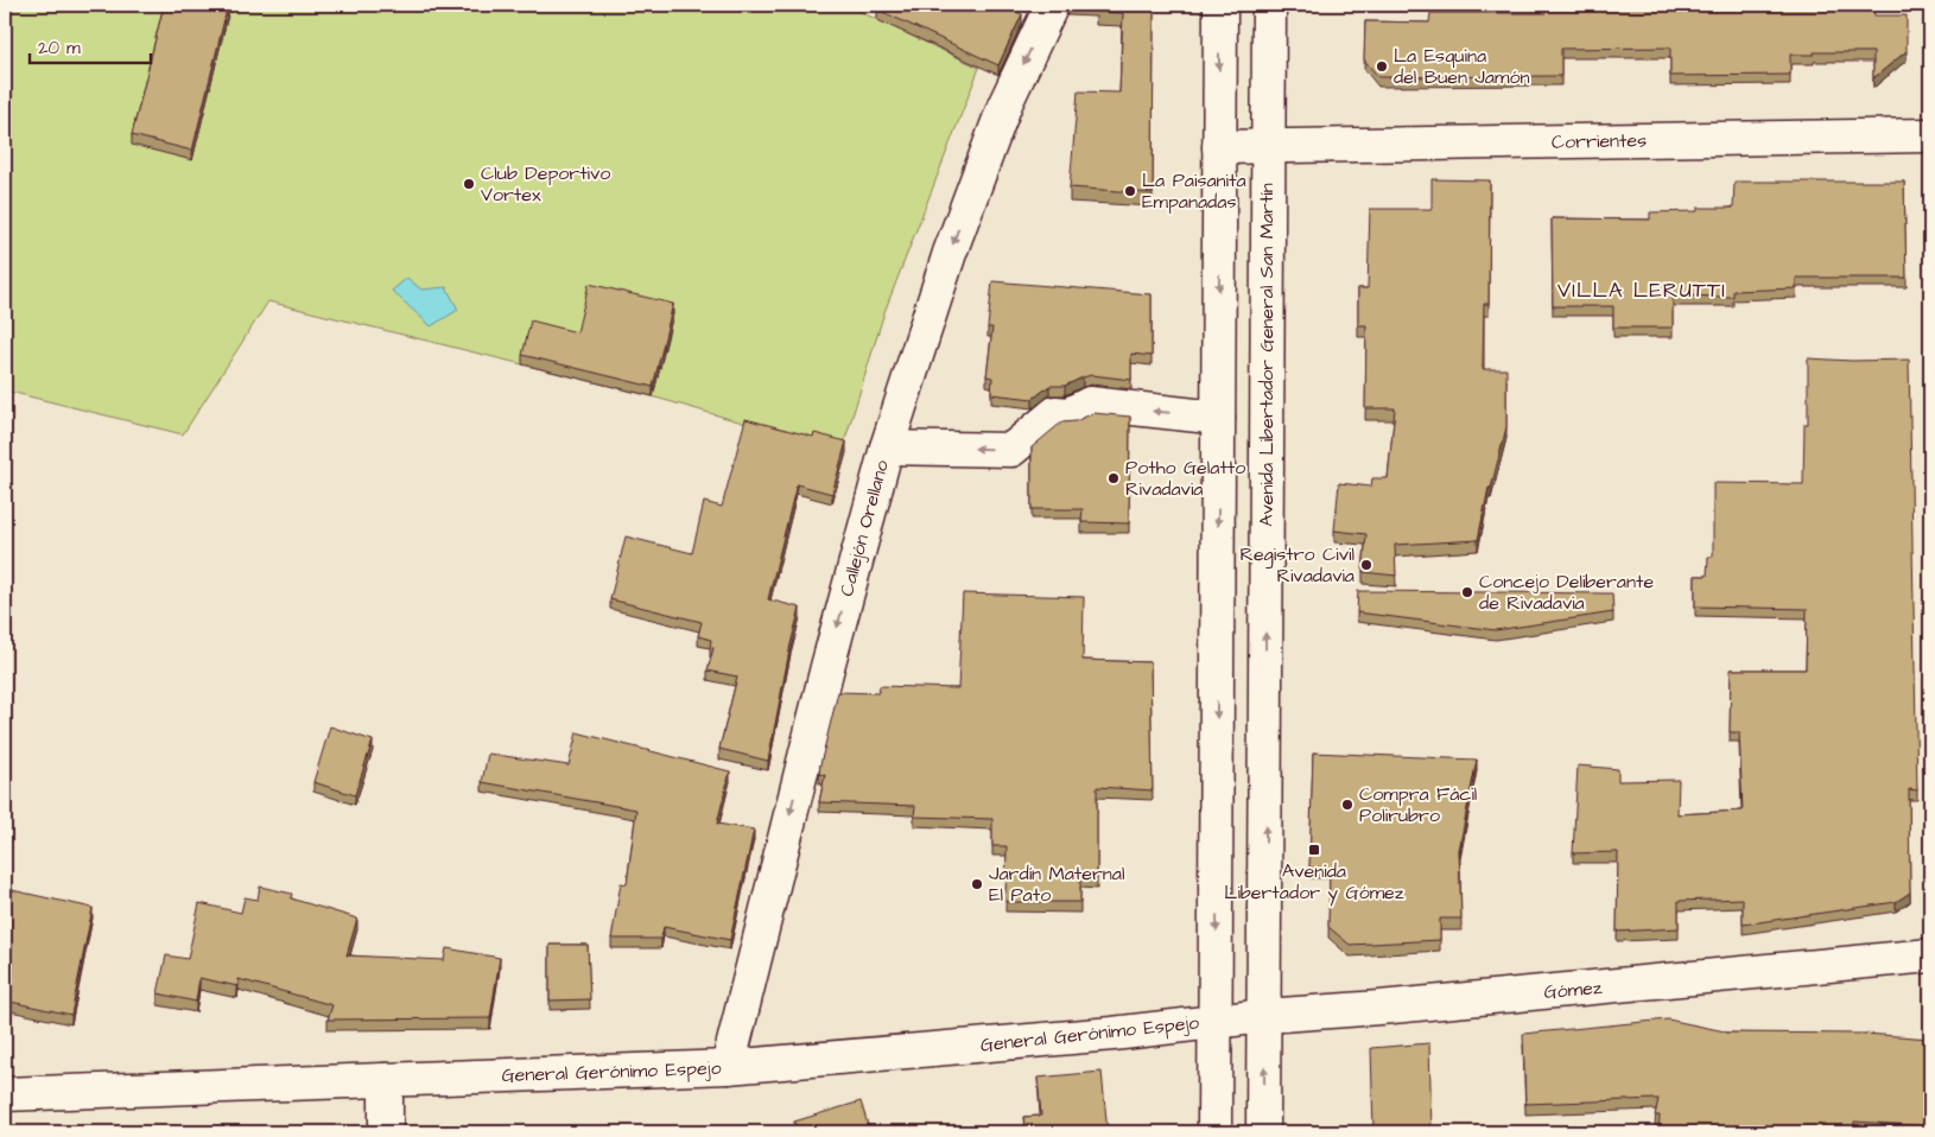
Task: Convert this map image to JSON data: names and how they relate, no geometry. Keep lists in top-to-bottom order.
{
  "streets": {
    "street": [
      "Corrientes",
      "Avenida Libertador General San Martín",
      "Callejón Orellano",
      "Gómez",
      "General Gerónimo Espejo"
    ]
  },
  "crossings": [
    ["Corrientes", "Avenida Libertador General San Martín"],
    ["Avenida Libertador General San Martín", "Gómez"],
    ["Callejón Orellano", "General Gerónimo Espejo"],
    ["Gómez", "General Gerónimo Espejo"]
  ],
  "one_way": ["Callejón Orellano"],
  "districts": ["VILLA LERUTTI"],
  "places": {
    "other": [
      "La Esquina del Buen Jamón",
      "Club Deportivo Vortex",
      "La Paisanita Empanadas",
      "Potho Gelatto Rivadavia",
      "Registro Civil Rivadavia",
      "Concejo Deliberante de Rivadavia",
      "Compra Fácil Polirubro",
      "Jardín Maternal El Pato"
    ],
    "transit": ["Avenida Libertador y Gómez"]
  },
  "scale_bar": "20 m"
}
